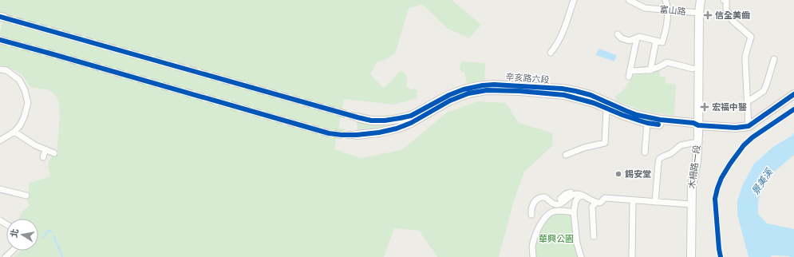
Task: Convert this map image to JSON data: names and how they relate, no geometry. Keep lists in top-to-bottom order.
{
  "streets": {
    "main road": ["辛亥路六段", "木柵路一段"],
    "street": ["富山路"]
  },
  "crossings": [
    ["富山路", "木柵路一段"],
    ["辛亥路六段", "木柵路一段"]
  ],
  "water": ["景美溪"],
  "parks": ["華興公園"],
  "places": {
    "health": ["信全美齒", "宏福中醫"],
    "other": ["錫安堂"]
  },
  "north": "left"
}
